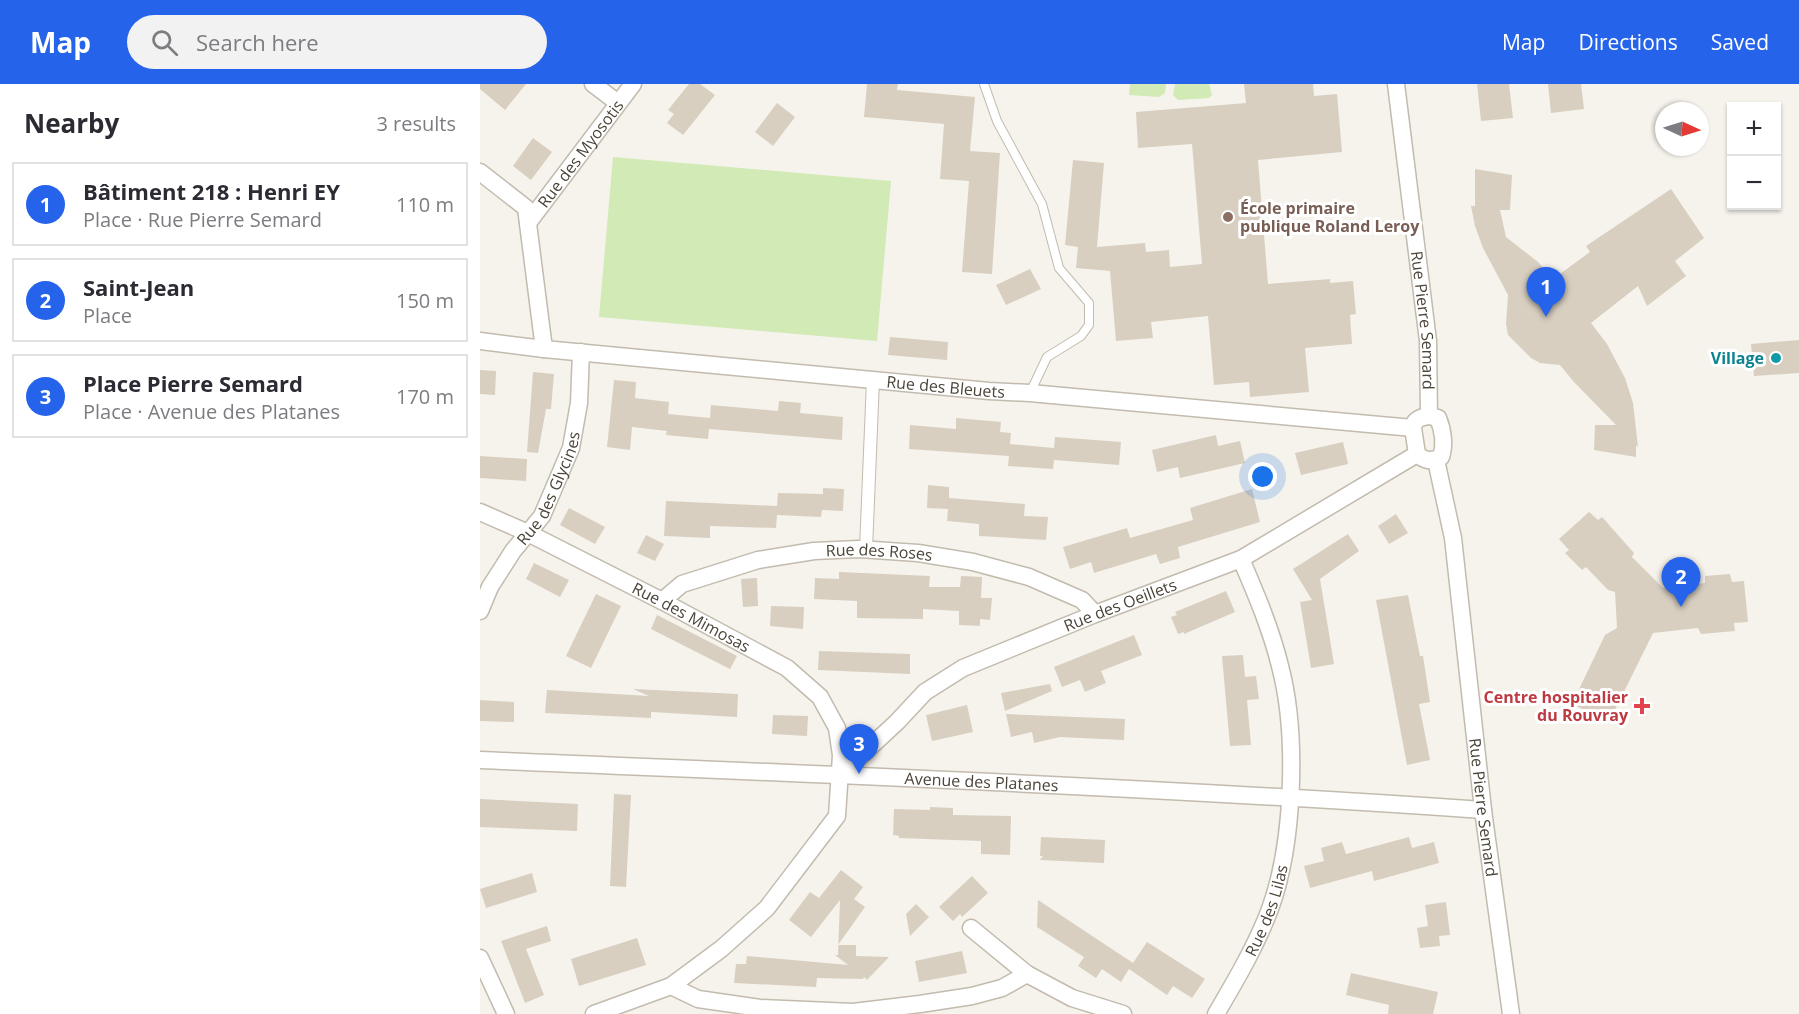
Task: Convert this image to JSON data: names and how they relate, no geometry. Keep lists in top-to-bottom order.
{
  "streets": {
    "street": [
      "Rue des Myosotis",
      "Rue Pierre Semard",
      "Rue des Bleuets",
      "Rue des Glycines",
      "Rue des Roses",
      "Rue des Oeillets",
      "Rue des Mimosas",
      "Avenue des Platanes",
      "Rue des Lilas"
    ]
  },
  "crossings": [
    ["Rue Pierre Semard", "Rue des Bleuets"],
    ["Rue Pierre Semard", "Rue des Oeillets"],
    ["Rue Pierre Semard", "Avenue des Platanes"],
    ["Rue des Bleuets", "Rue des Glycines"],
    ["Rue des Bleuets", "Rue des Oeillets"],
    ["Rue des Glycines", "Rue des Mimosas"],
    ["Rue des Roses", "Rue des Oeillets"],
    ["Rue des Roses", "Rue des Mimosas"],
    ["Rue des Oeillets", "Rue des Mimosas"],
    ["Rue des Oeillets", "Avenue des Platanes"],
    ["Rue des Oeillets", "Rue des Lilas"],
    ["Rue des Mimosas", "Avenue des Platanes"],
    ["Avenue des Platanes", "Rue des Lilas"]
  ],
  "places": {
    "other": ["École primaire publique Roland Leroy", "Village"],
    "health": ["Centre hospitalier du Rouvray"]
  },
  "north": "right",
  "page": {
    "header": "Map",
    "search": "Search here",
    "nav": ["Map", "Directions", "Saved"],
    "heading": ["Nearby", "3 results"],
    "map_buttons": ["+", "−"],
    "list": [
      {
        "mark": "1",
        "name": "Bâtiment 218 : Henri EY",
        "note": "Place · Rue Pierre Semard",
        "value": "110 m"
      },
      {
        "mark": "2",
        "name": "Saint-Jean",
        "note": "Place",
        "value": "150 m"
      },
      {
        "mark": "3",
        "name": "Place Pierre Semard",
        "note": "Place · Avenue des Platanes",
        "value": "170 m"
      }
    ],
    "pins": ["1", "2", "3"]
  }
}
